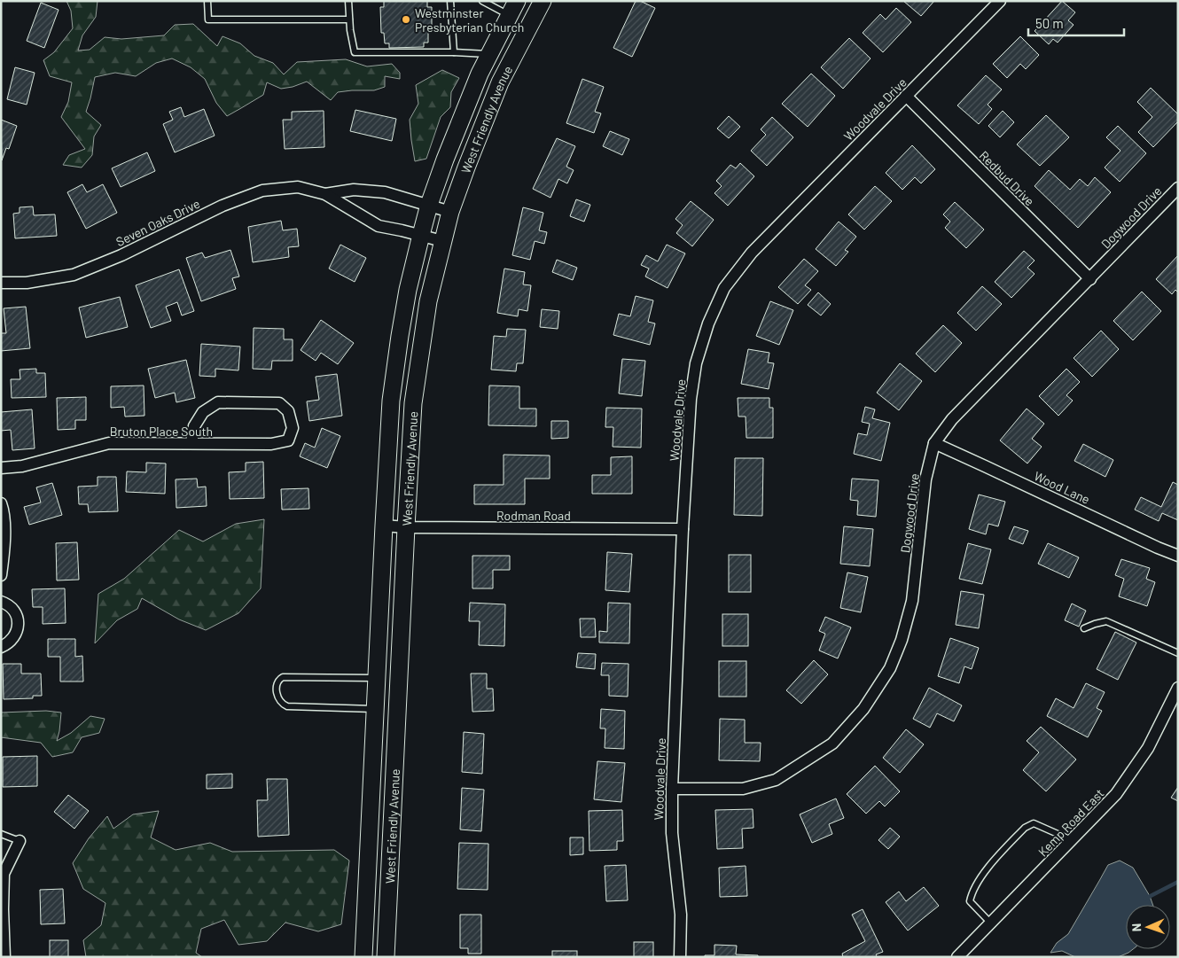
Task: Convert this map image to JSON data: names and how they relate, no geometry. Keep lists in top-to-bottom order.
{
  "streets": {
    "main road": ["West Friendly Avenue"],
    "street": [
      "Woodvale Drive",
      "Redbud Drive",
      "Dogwood Drive",
      "Seven Oaks Drive",
      "Bruton Place South",
      "Wood Lane",
      "Rodman Road",
      "Kemp Road East"
    ]
  },
  "crossings": [
    ["Woodvale Drive", "Redbud Drive"],
    ["Woodvale Drive", "Dogwood Drive"],
    ["Woodvale Drive", "Rodman Road"],
    ["West Friendly Avenue", "Seven Oaks Drive"],
    ["West Friendly Avenue", "Rodman Road"],
    ["Redbud Drive", "Dogwood Drive"],
    ["Dogwood Drive", "Wood Lane"]
  ],
  "places": ["Westminster Presbyterian Church"],
  "scale_bar": "50 m",
  "north": "left"
}
